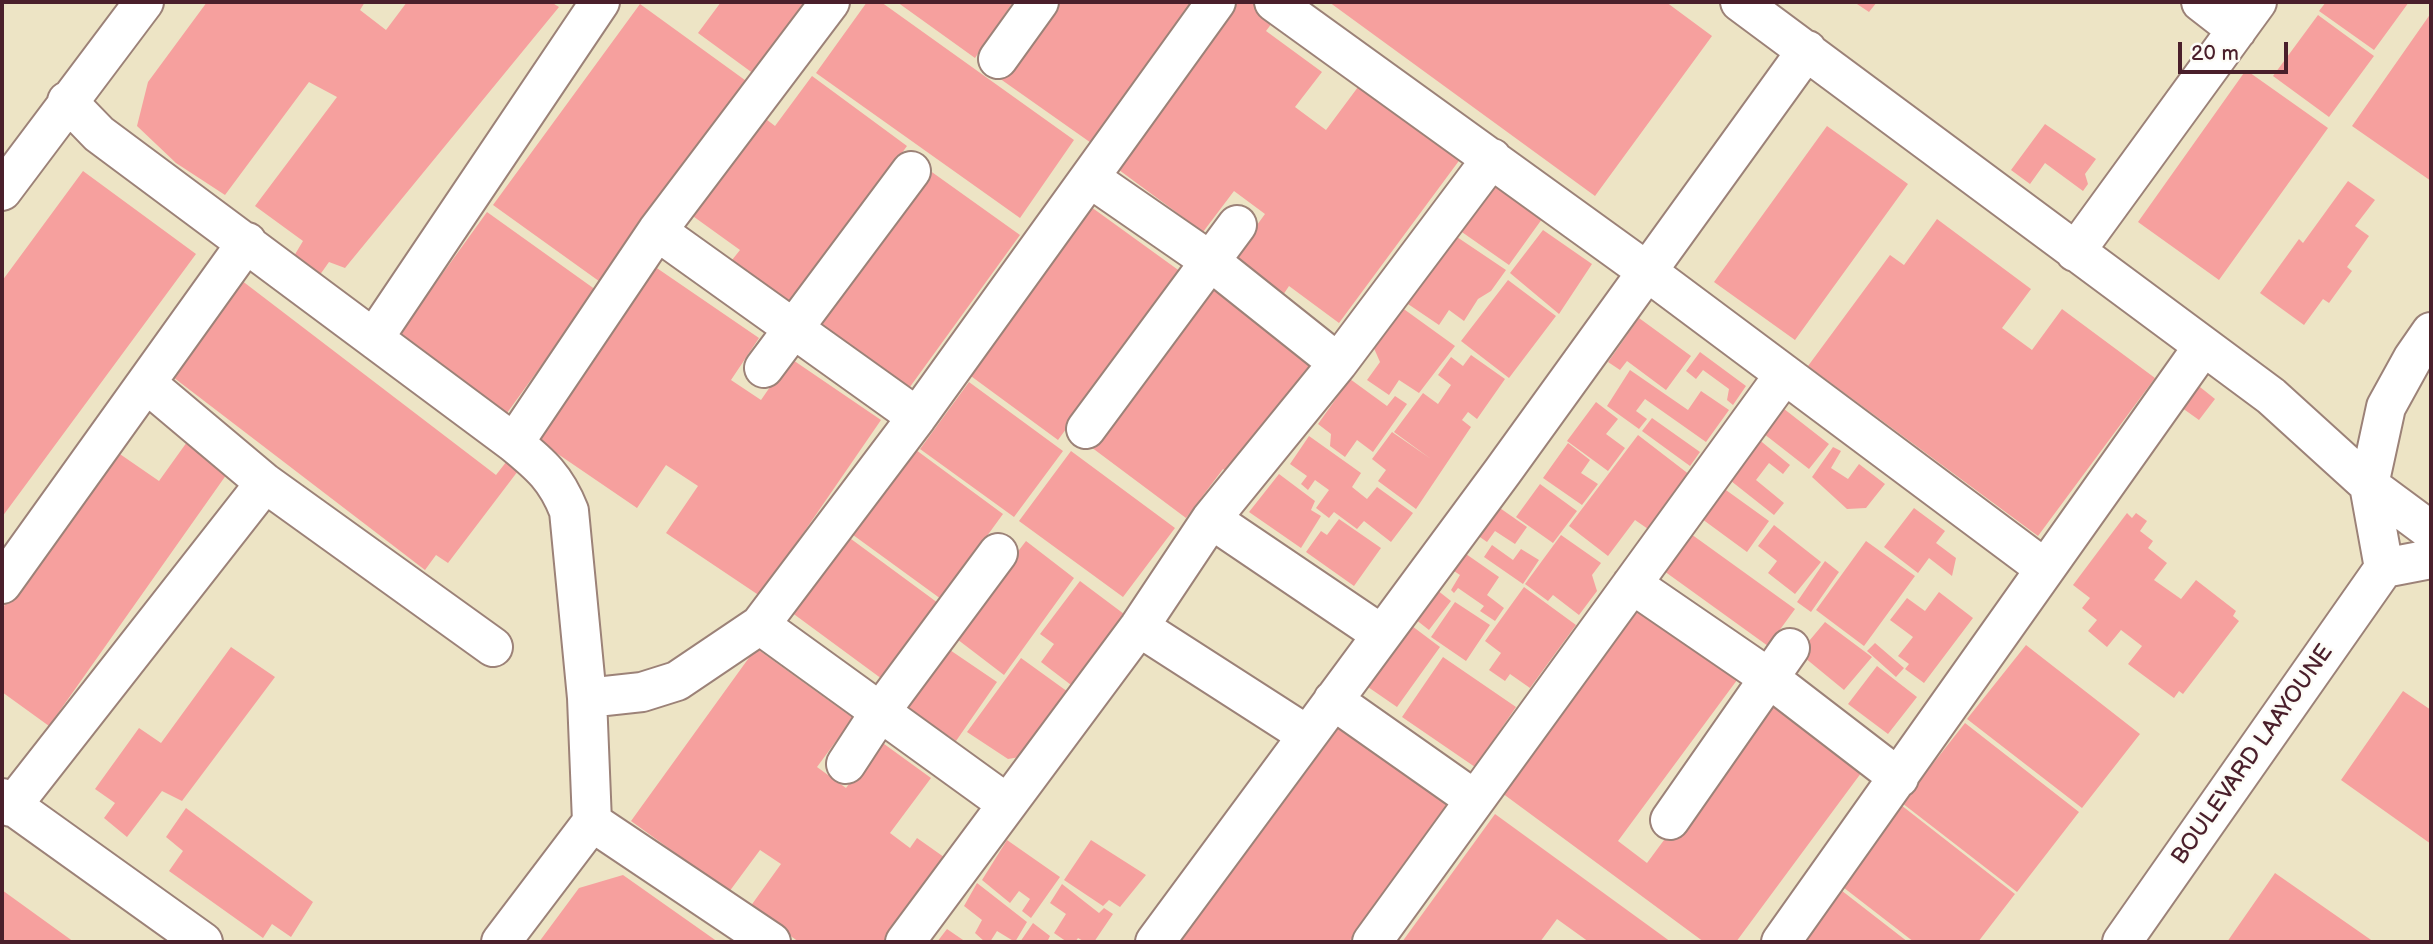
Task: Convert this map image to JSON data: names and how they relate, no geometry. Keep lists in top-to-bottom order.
{
  "streets": {
    "street": ["BOULEVARD LAAYOUNE"]
  },
  "scale_bar": "20 m"
}
